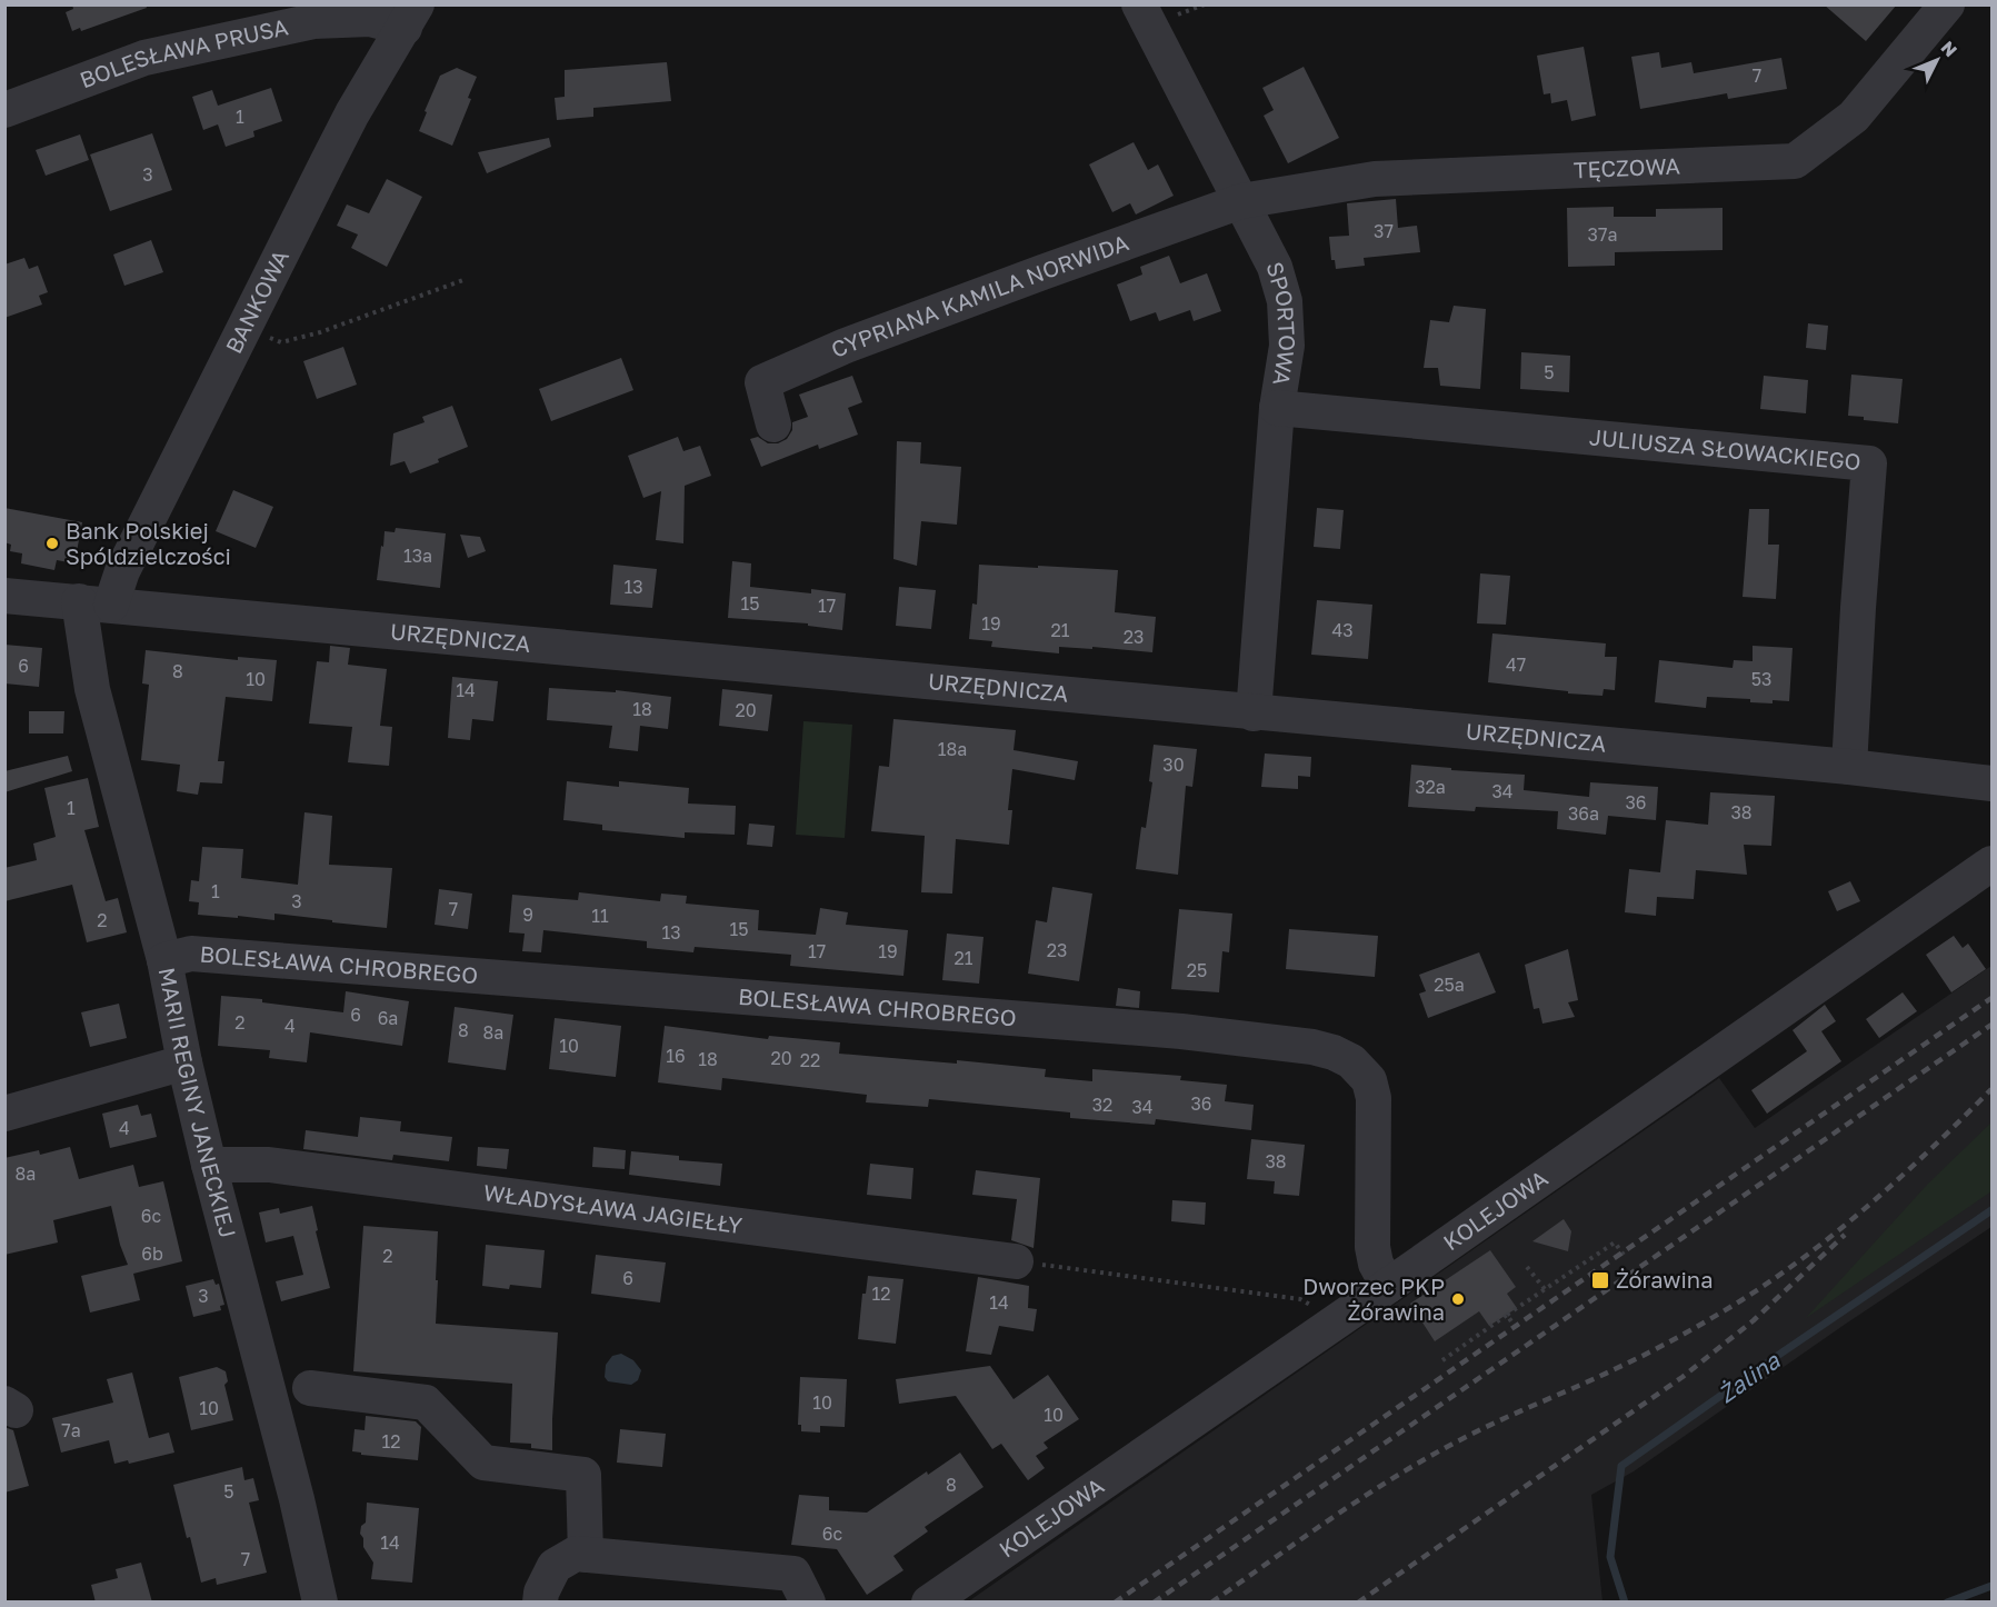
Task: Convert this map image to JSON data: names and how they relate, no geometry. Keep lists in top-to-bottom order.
{
  "streets": {
    "street": [
      "BOLESŁAWA PRUSA",
      "TĘCZOWA",
      "CYPRIANA KAMILA NORWIDA",
      "BANKOWA",
      "SPORTOWA",
      "JULIUSZA SŁOWACKIEGO",
      "URZĘDNICZA",
      "BOLESŁAWA CHROBREGO",
      "MARII REGINY JANECKIEJ",
      "WŁADYSŁAWA JAGIEŁŁY",
      "KOLEJOWA"
    ]
  },
  "crossings": [
    ["BOLESŁAWA PRUSA", "BANKOWA"],
    ["TĘCZOWA", "CYPRIANA KAMILA NORWIDA"],
    ["TĘCZOWA", "SPORTOWA"],
    ["CYPRIANA KAMILA NORWIDA", "SPORTOWA"],
    ["BANKOWA", "URZĘDNICZA"],
    ["BANKOWA", "MARII REGINY JANECKIEJ"],
    ["SPORTOWA", "JULIUSZA SŁOWACKIEGO"],
    ["SPORTOWA", "URZĘDNICZA"],
    ["JULIUSZA SŁOWACKIEGO", "URZĘDNICZA"],
    ["URZĘDNICZA", "MARII REGINY JANECKIEJ"],
    ["BOLESŁAWA CHROBREGO", "MARII REGINY JANECKIEJ"],
    ["BOLESŁAWA CHROBREGO", "KOLEJOWA"],
    ["MARII REGINY JANECKIEJ", "WŁADYSŁAWA JAGIEŁŁY"]
  ],
  "water": ["Żalina"],
  "places": {
    "other": ["Bank Polskiej Spóldzielczości", "Dworzec PKP Żórawina"],
    "transit": ["Żórawina"]
  },
  "house_numbers": [
    "7",
    "1",
    "3",
    "37",
    "37a",
    "5",
    "13a",
    "13",
    "15",
    "17",
    "19",
    "21",
    "43",
    "23",
    "47",
    "6",
    "8",
    "10",
    "53",
    "14",
    "18",
    "20",
    "18a",
    "30",
    "32a",
    "34",
    "36",
    "1",
    "38",
    "36a",
    "1",
    "3",
    "7",
    "9",
    "11",
    "2",
    "15",
    "13",
    "23",
    "17",
    "19",
    "21",
    "25",
    "25a",
    "6",
    "6a",
    "2",
    "4",
    "8",
    "8a",
    "10",
    "16",
    "20",
    "18",
    "22",
    "36",
    "32",
    "34",
    "4",
    "38",
    "8a",
    "6c",
    "6b",
    "2",
    "6",
    "12",
    "3",
    "14",
    "10",
    "10",
    "10",
    "7a",
    "12",
    "8",
    "5",
    "6c",
    "14",
    "7"
  ],
  "north": "top right"
}
